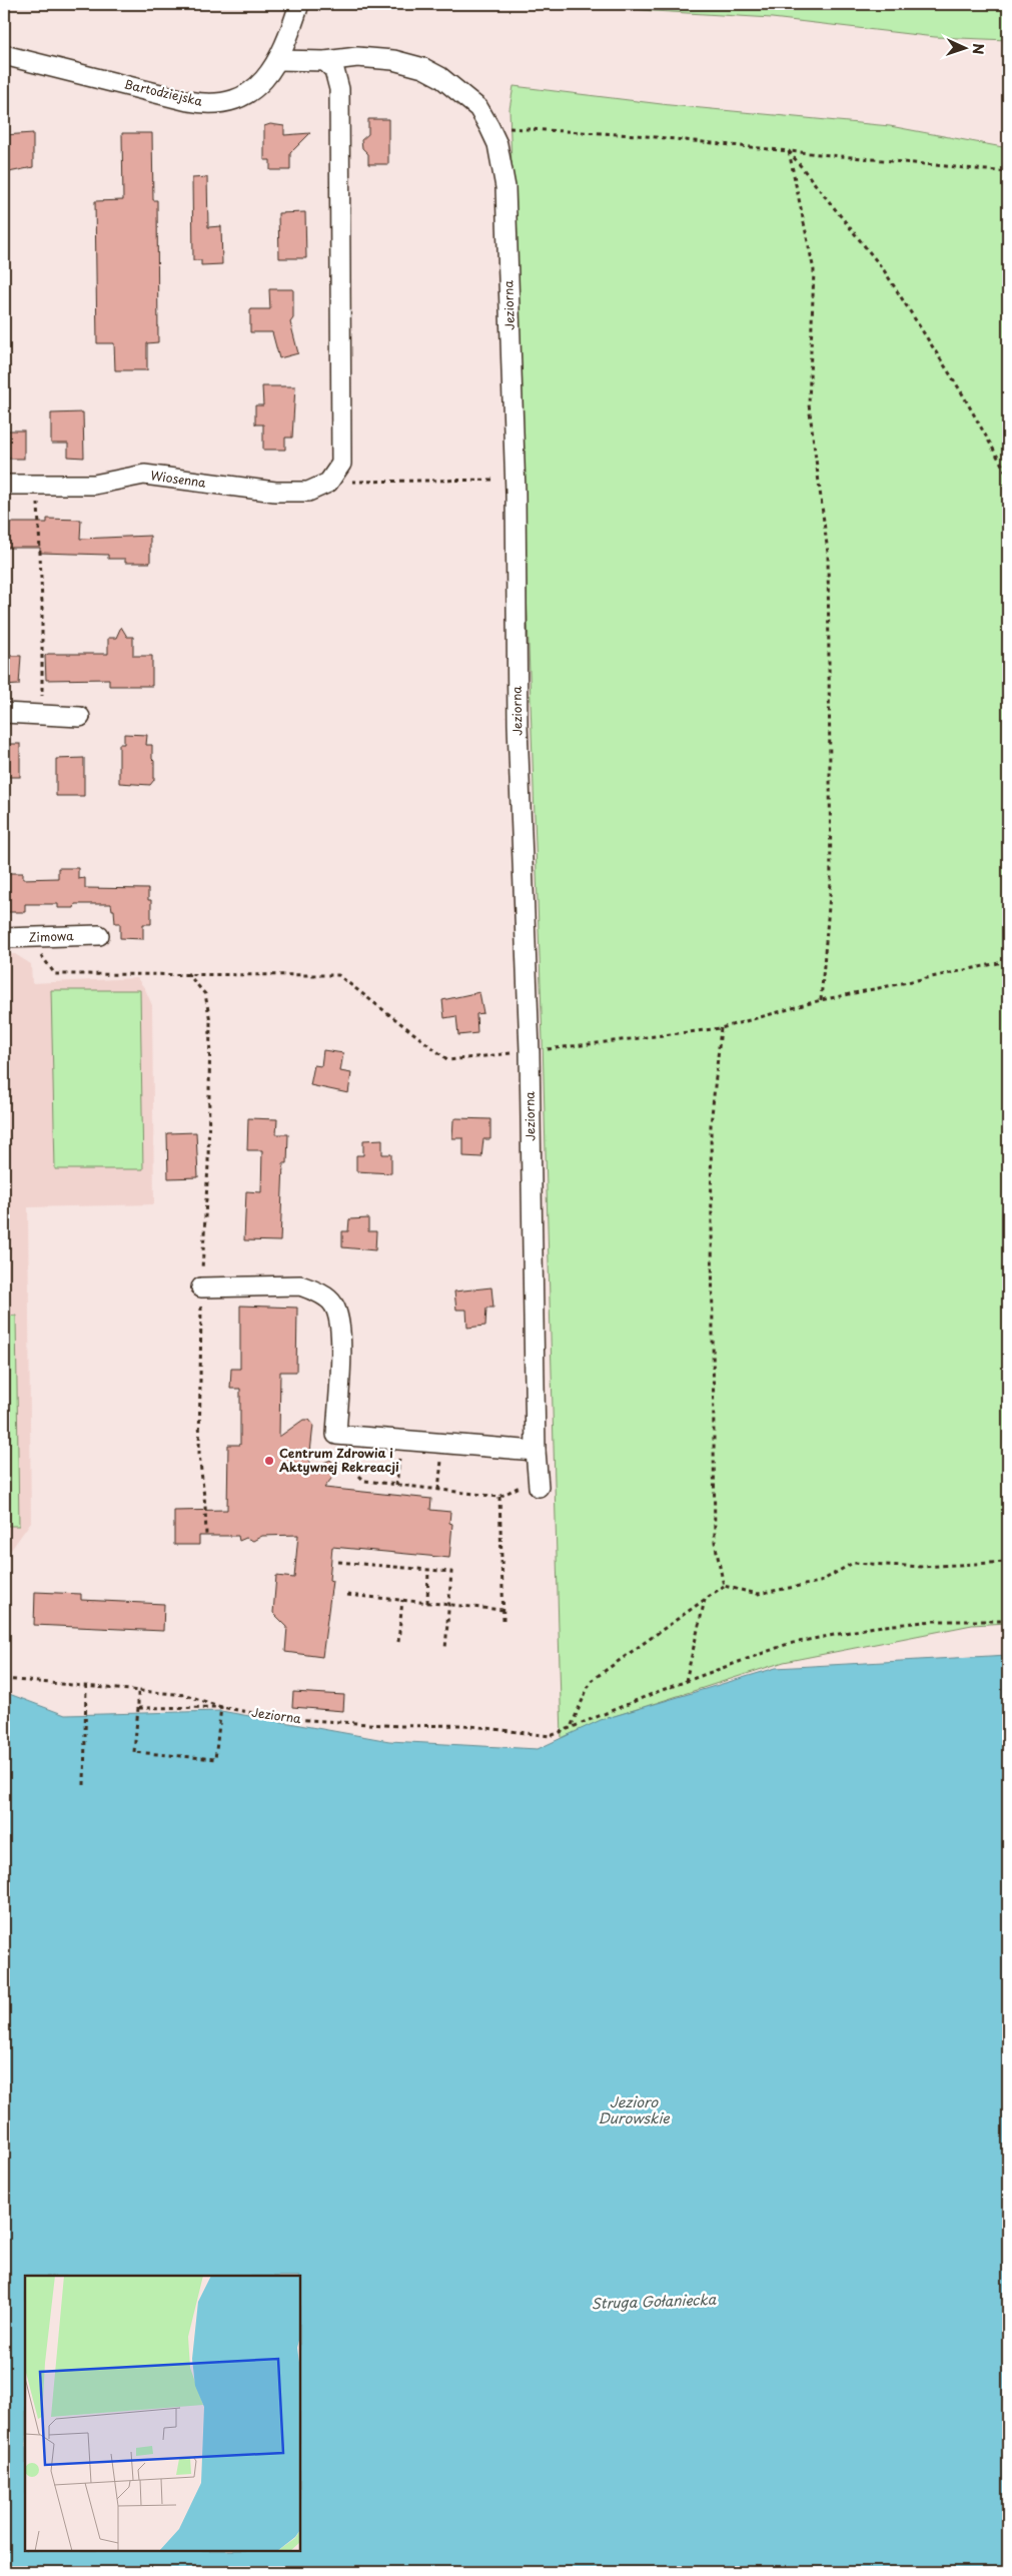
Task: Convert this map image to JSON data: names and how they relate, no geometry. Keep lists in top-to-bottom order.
{
  "streets": {
    "street": [
      "Bartodziejska",
      "Jeziorna",
      "Wiosenna",
      "Zimowa"
    ]
  },
  "crossings": [
    ["Bartodziejska", "Jeziorna"]
  ],
  "water": ["Jezioro Durowskie", "Struga Gołaniecka"],
  "places": ["Centrum Zdrowia i Aktywnej Rekreacji"],
  "north": "right"
}
